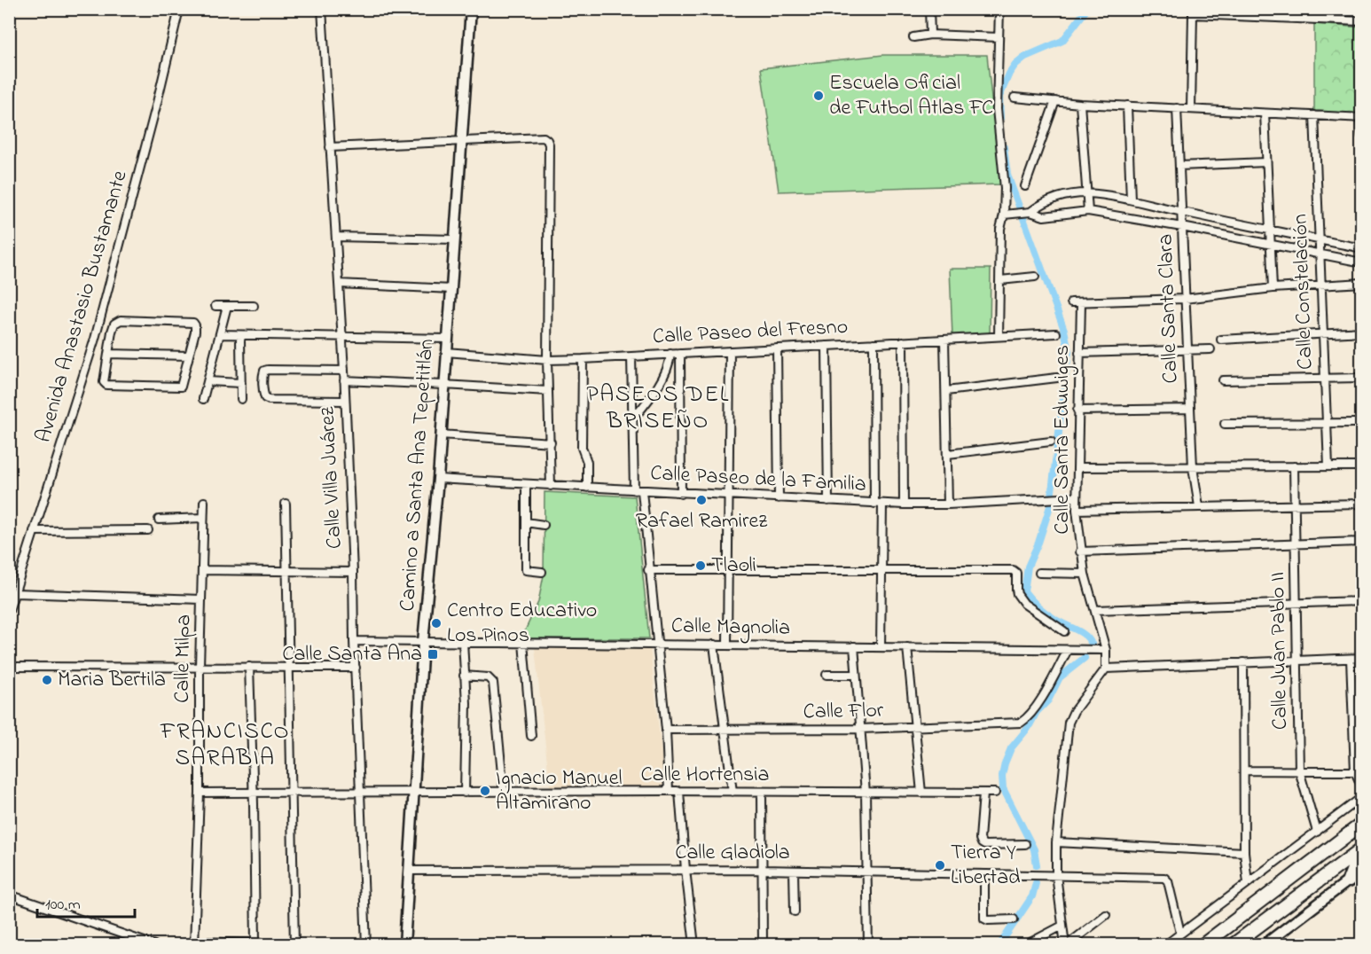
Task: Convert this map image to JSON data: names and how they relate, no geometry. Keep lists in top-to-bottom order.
{
  "streets": {
    "street": [
      "Calle Constelación",
      "Avenida Anastasio Bustamante",
      "Calle Santa Clara",
      "Calle Paseo del Fresno",
      "Calle Santa Eduwiges",
      "Camino a Santa Ana Tepetitlán",
      "Calle Villa Juárez",
      "Calle Paseo de la Familia",
      "Calle Magnolia",
      "Calle Juan Pablo II",
      "Calle Milpa",
      "Calle Flor",
      "Calle Hortensia",
      "Calle Gladiola"
    ]
  },
  "crossings": [
    ["Calle Paseo del Fresno", "Camino a Santa Ana Tepetitlán"],
    ["Calle Santa Eduwiges", "Calle Paseo de la Familia"],
    ["Calle Santa Eduwiges", "Calle Magnolia"],
    ["Camino a Santa Ana Tepetitlán", "Calle Paseo de la Familia"],
    ["Camino a Santa Ana Tepetitlán", "Calle Magnolia"],
    ["Camino a Santa Ana Tepetitlán", "Calle Hortensia"],
    ["Camino a Santa Ana Tepetitlán", "Calle Gladiola"],
    ["Calle Villa Juárez", "Calle Magnolia"],
    ["Calle Villa Juárez", "Calle Hortensia"],
    ["Calle Magnolia", "Calle Flor"],
    ["Calle Milpa", "Calle Hortensia"]
  ],
  "districts": ["PASEOS DEL BRISEÑO", "FRANCISCO SARABIA"],
  "places": {
    "other": [
      "Escuela Oficial de Futbol Atlas FC",
      "Rafael Ramirez",
      "Tlaoli",
      "Centro Educativo Los Pinos",
      "Maria Bertila",
      "Ignacio Manuel Altamirano",
      "Tierra Y Libertad"
    ],
    "transit": ["Calle Santa Ana"]
  },
  "scale_bar": "100 m"
}
